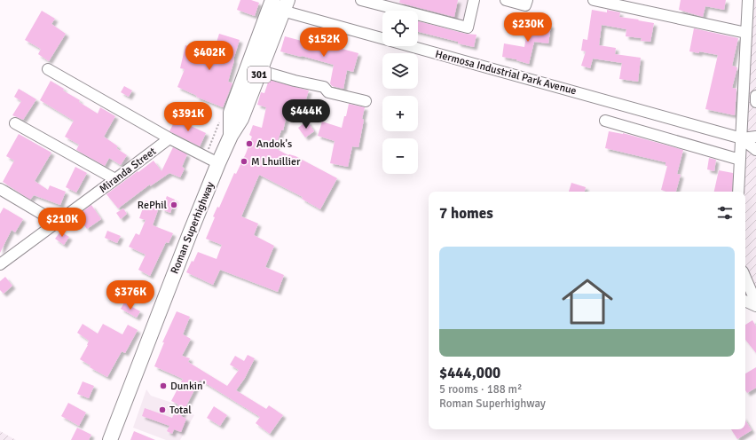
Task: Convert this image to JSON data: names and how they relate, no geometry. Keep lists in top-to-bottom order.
{
  "streets": {
    "main road": ["301", "Roman Superhighway"],
    "street": ["Hermosa Industrial Park Avenue", "Miranda Street"]
  },
  "crossings": [
    ["Hermosa Industrial Park Avenue", "Roman Superhighway"]
  ],
  "places": [
    "Andok's",
    "M Lhuillier",
    "RePhil",
    "Dunkin'",
    "Total"
  ],
  "page": {
    "map_buttons": ["+", "−"],
    "price": [
      "$230K",
      "$152K",
      "$402K",
      "$444K",
      "$391K",
      "$210K",
      "$376K"
    ],
    "heading": "7 homes",
    "list": [
      {
        "name": "$444,000",
        "note": "5 rooms · 188 m² · Roman Superhighway"
      }
    ]
  }
}
